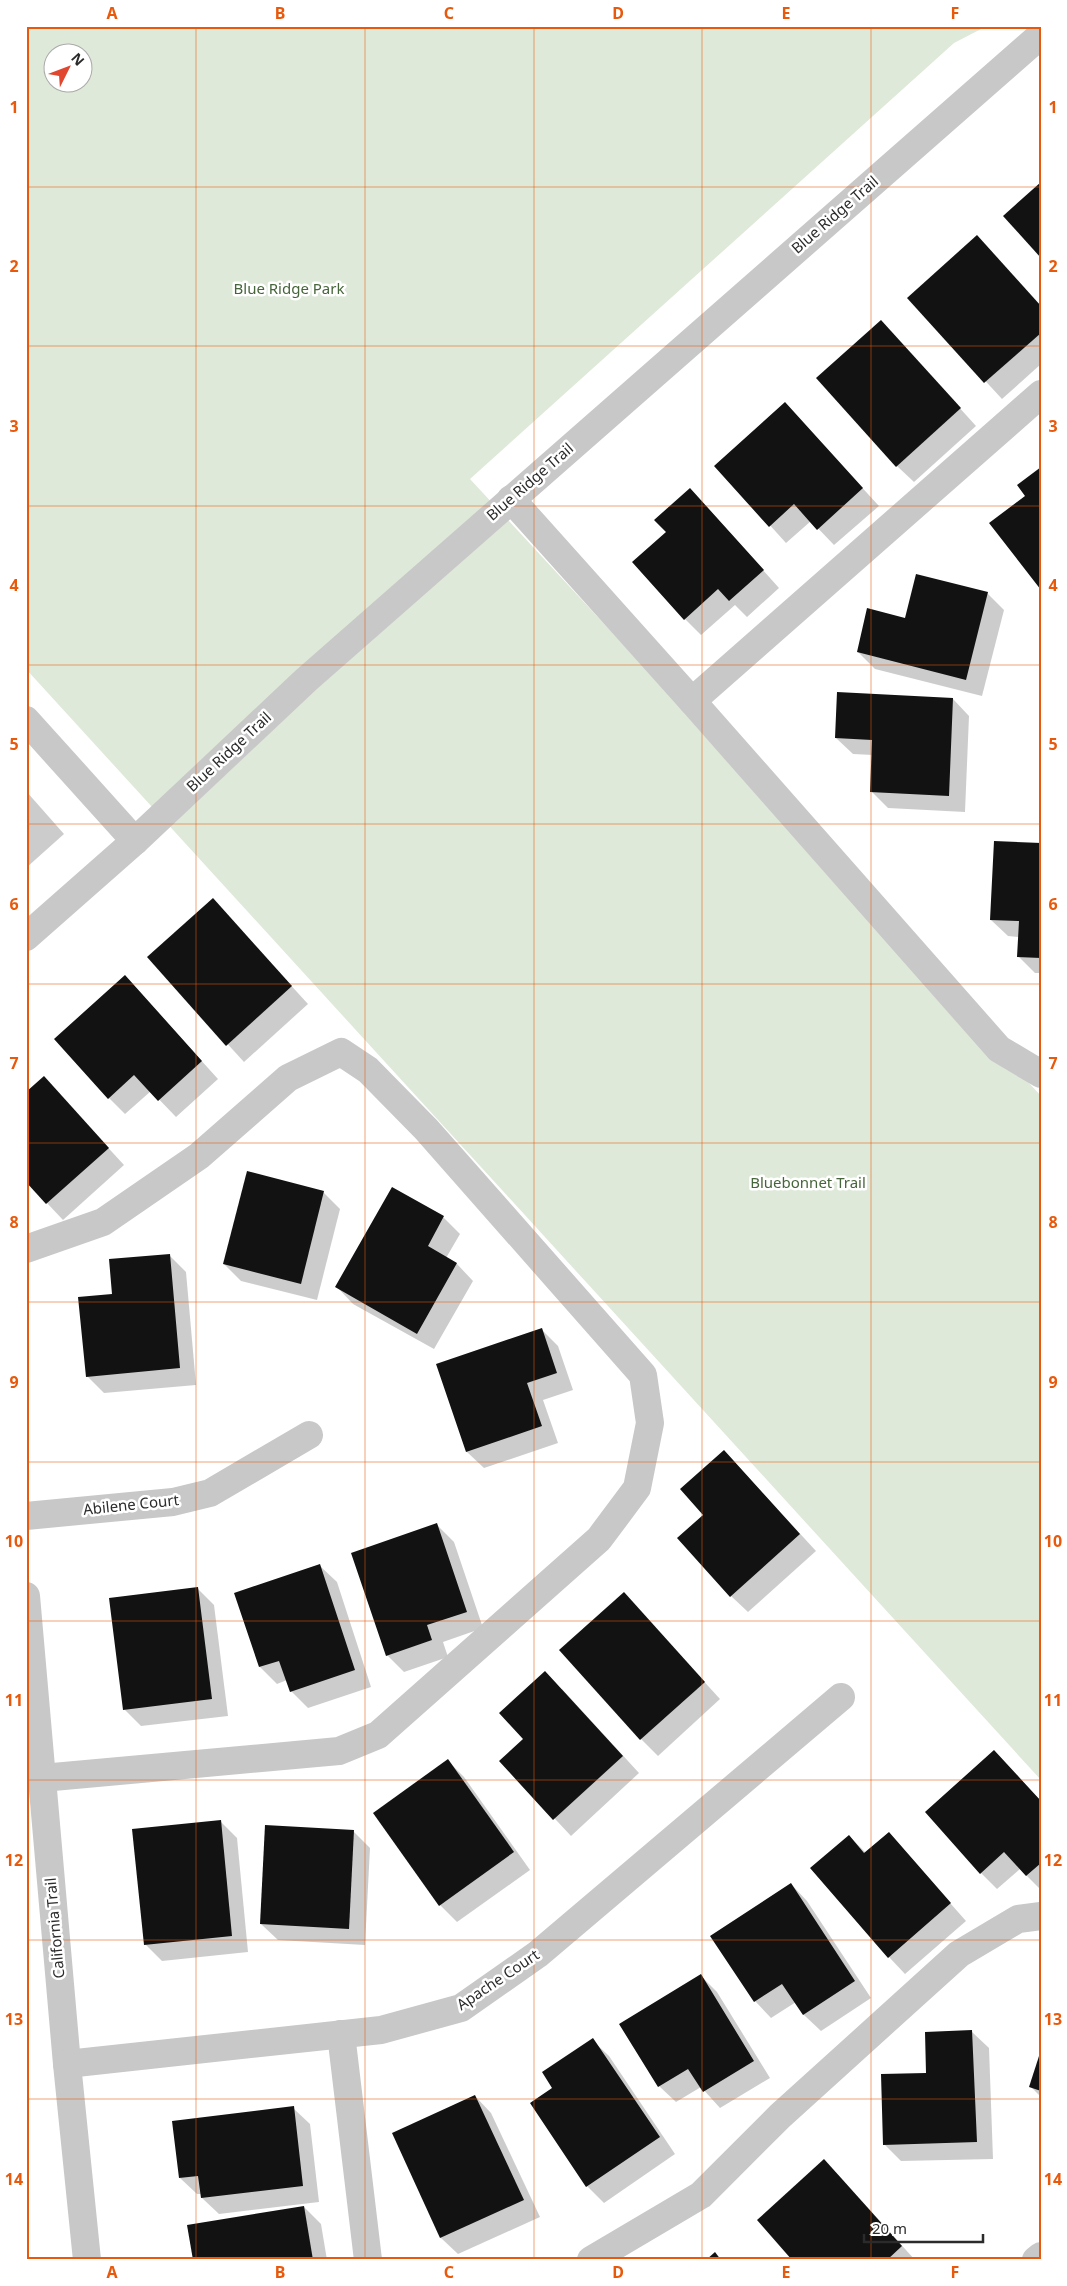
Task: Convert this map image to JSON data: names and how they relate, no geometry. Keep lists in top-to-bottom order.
{
  "streets": {
    "street": [
      "Blue Ridge Trail",
      "Abilene Court",
      "California Trail",
      "Apache Court"
    ]
  },
  "crossings": [
    ["California Trail", "Apache Court"]
  ],
  "parks": ["Blue Ridge Park", "Bluebonnet Trail"],
  "scale_bar": "20 m",
  "north": "top right",
  "grid": {
    "columns": [
      "A",
      "B",
      "C",
      "D",
      "E",
      "F"
    ],
    "rows": [
      "1",
      "2",
      "3",
      "4",
      "5",
      "6",
      "7",
      "8",
      "9",
      "10",
      "11",
      "12",
      "13",
      "14"
    ]
  }
}
